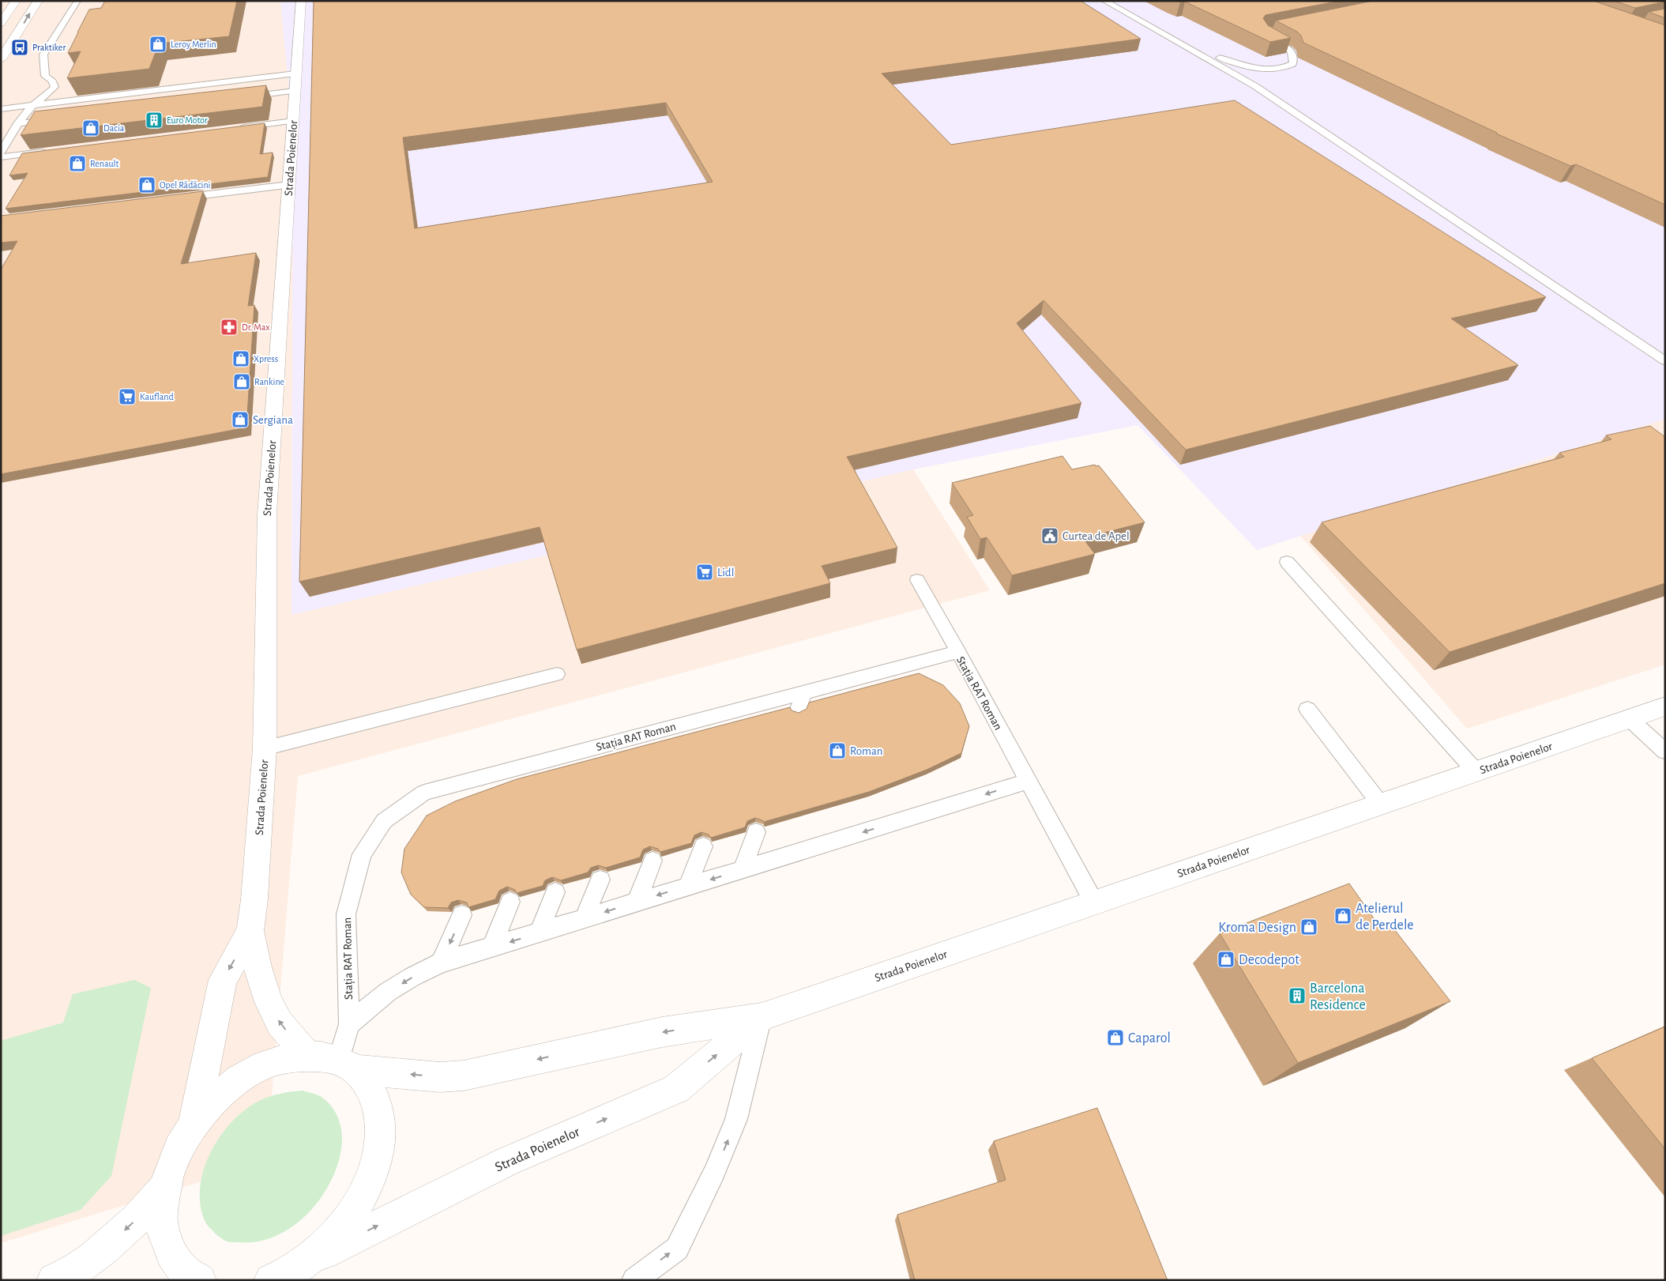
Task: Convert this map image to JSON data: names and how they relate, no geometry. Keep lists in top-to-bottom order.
{
  "streets": {
    "street": ["Strada Poienelor"],
    "lane": ["Stația RAT Roman"]
  },
  "crossings": [
    ["Strada Poienelor", "Stația RAT Roman"]
  ],
  "places": {
    "shop": [
      "Leroy Merlin",
      "Dacia",
      "Renault",
      "Opel Rădăcini",
      "Xpress",
      "Rankine",
      "Sergiana",
      "Roman",
      "Atelierul de Perdele",
      "Kroma Design",
      "Decodepot",
      "Caparol"
    ],
    "bus stop": ["Praktiker"],
    "building": ["Euro Motor", "Barcelona Residence"],
    "pharmacy": ["Dr. Max"],
    "supermarket": ["Kaufland", "Lidl"],
    "public building": ["Curtea de Apel"]
  }
}
